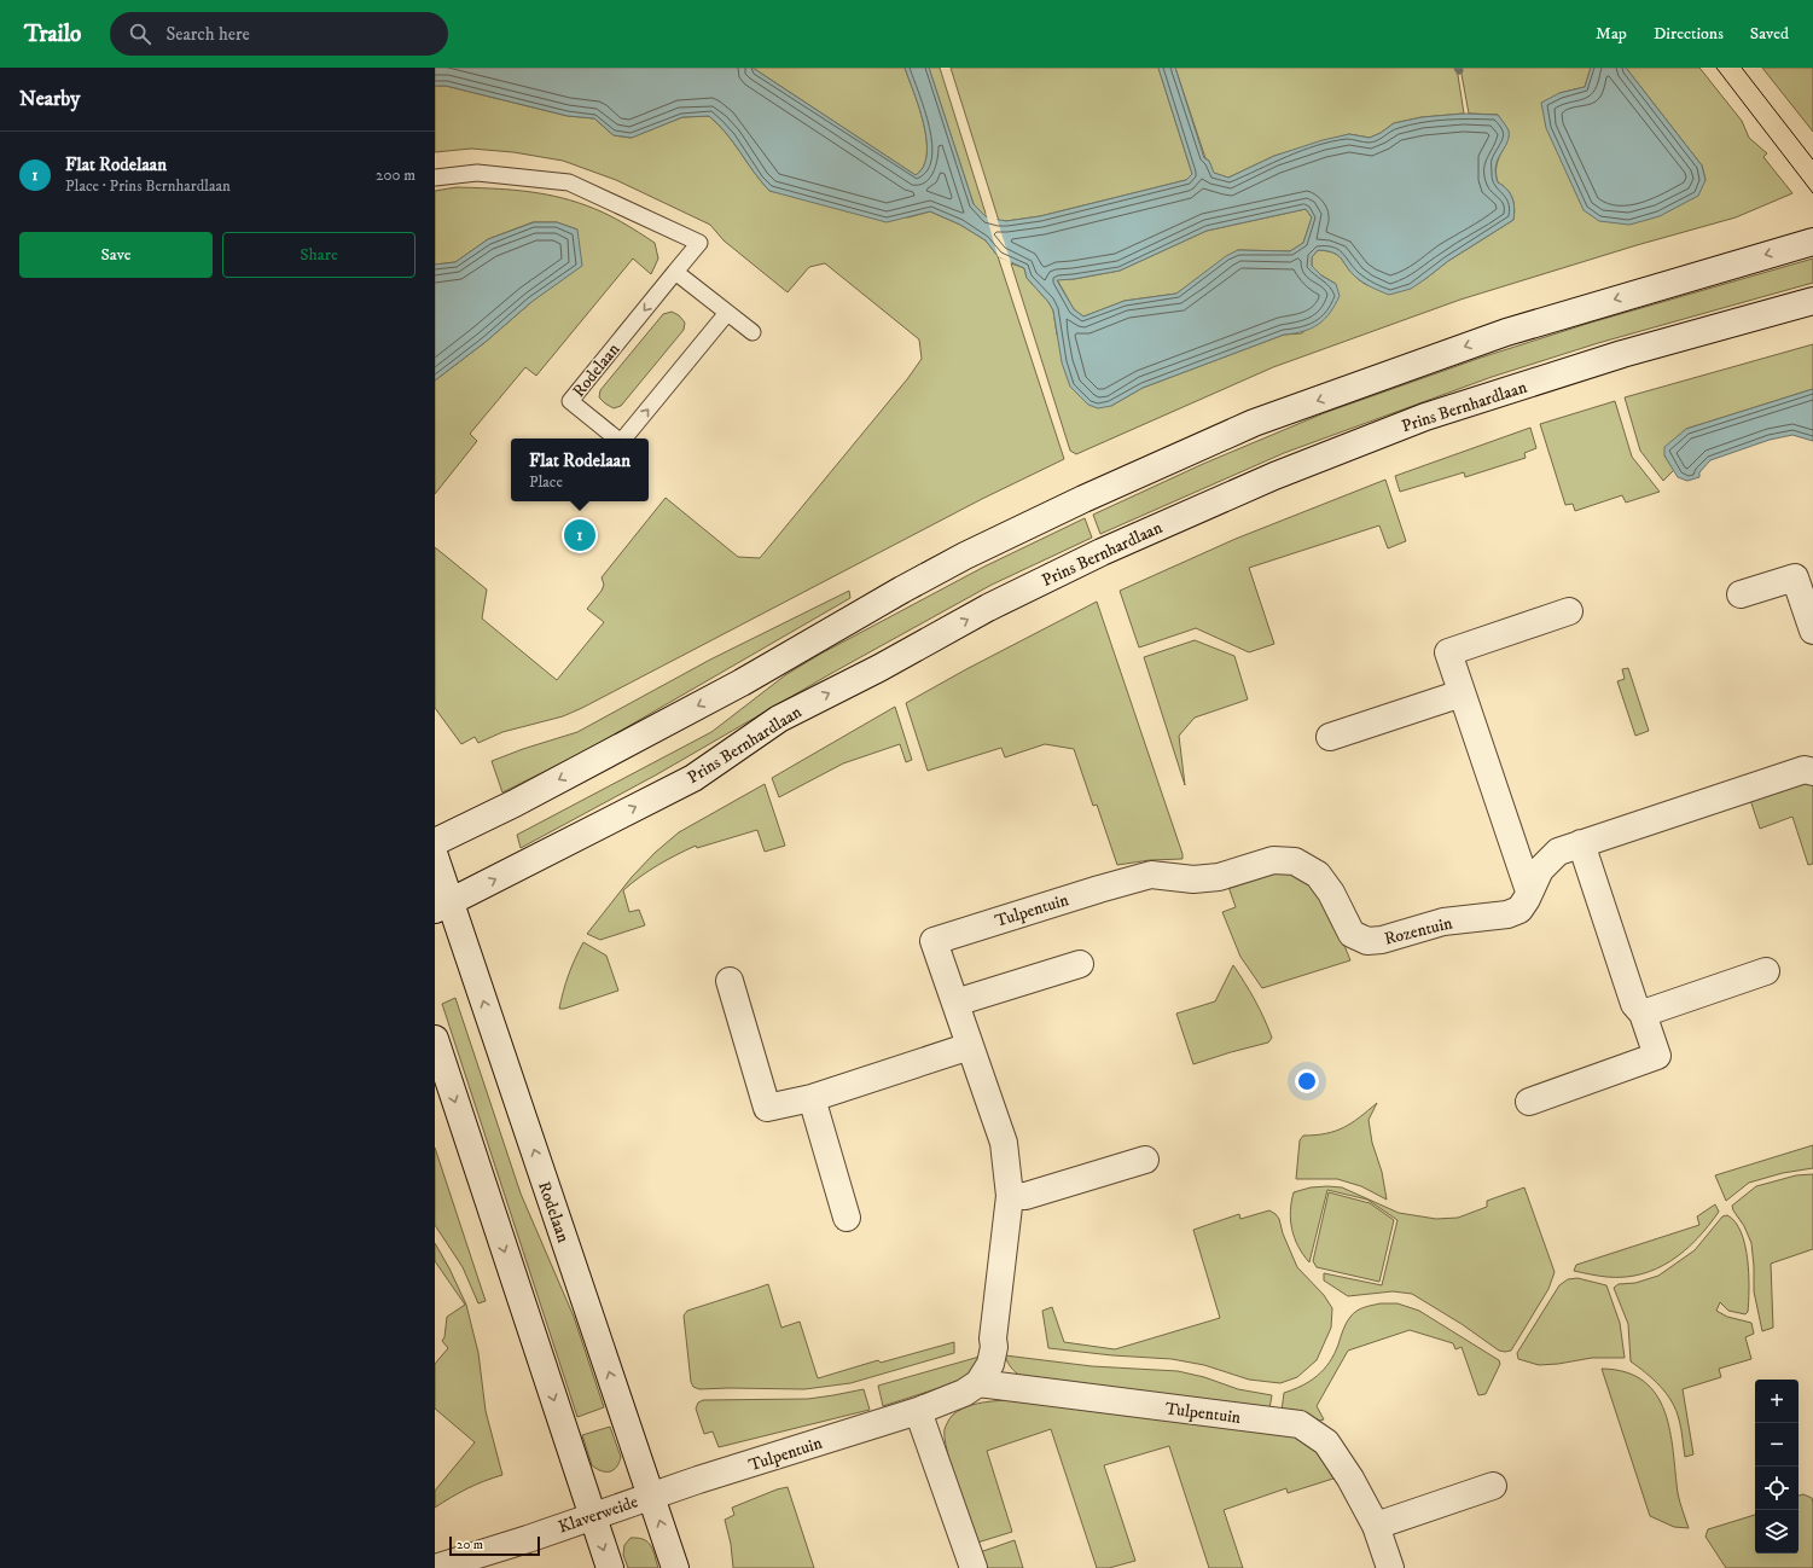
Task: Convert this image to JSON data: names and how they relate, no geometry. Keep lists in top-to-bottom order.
{
  "streets": {
    "street": [
      "Rodelaan",
      "Prins Bernhardlaan",
      "Tulpentuin",
      "Rozentuin",
      "Klaverweide"
    ]
  },
  "crossings": [
    ["Rodelaan", "Prins Bernhardlaan"],
    ["Rodelaan", "Tulpentuin"],
    ["Rodelaan", "Klaverweide"],
    ["Tulpentuin", "Rozentuin"],
    ["Tulpentuin", "Klaverweide"]
  ],
  "scale_bar": "20 m",
  "page": {
    "header": "Trailo",
    "search": "Search here",
    "nav": ["Map", "Directions", "Saved"],
    "heading": "Nearby",
    "list": [
      {
        "mark": "1",
        "name": "Flat Rodelaan",
        "note": "Place · Prins Bernhardlaan",
        "value": "200 m"
      }
    ],
    "buttons": ["Save", "Share"],
    "popup": ["Flat Rodelaan", "Place"],
    "pins": "1",
    "map_buttons": ["+", "−"],
    "scale": "20 m"
  }
}
